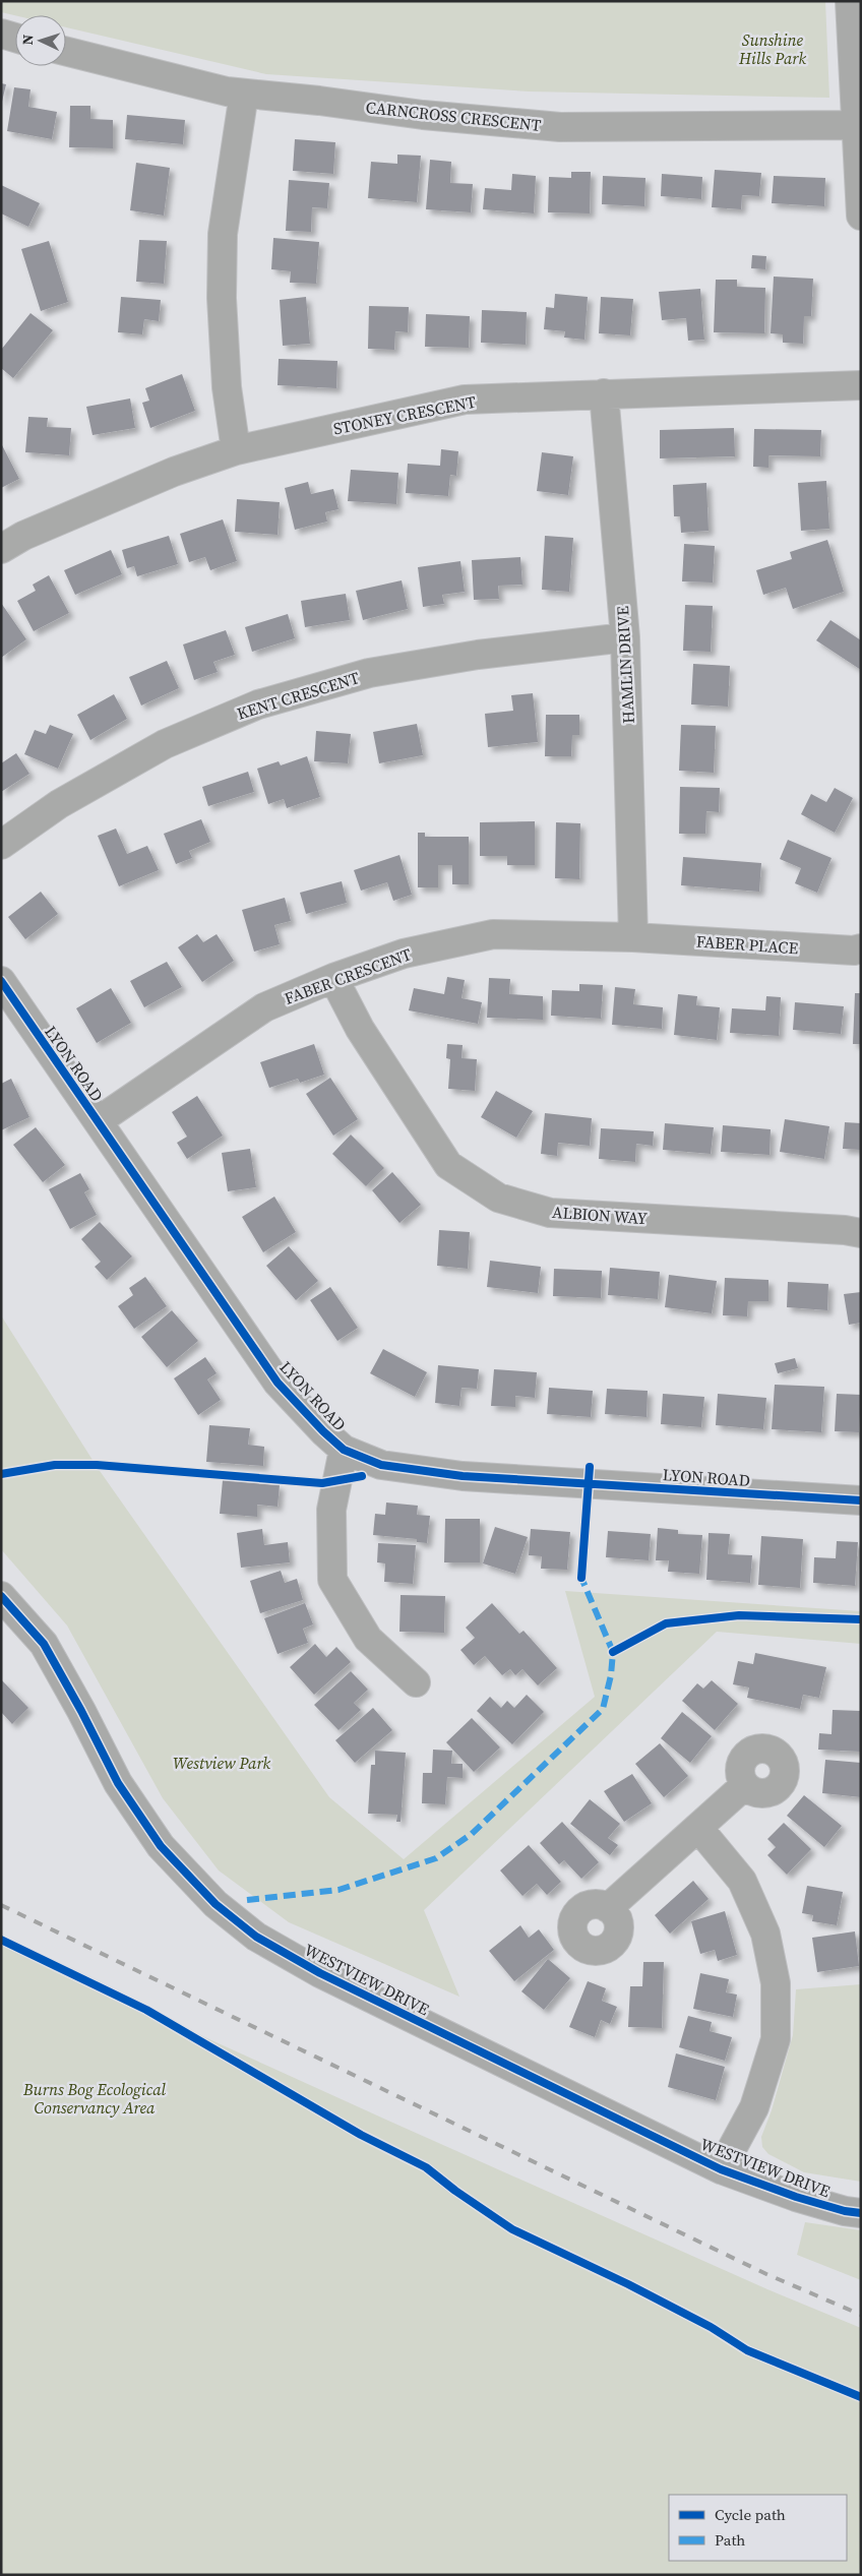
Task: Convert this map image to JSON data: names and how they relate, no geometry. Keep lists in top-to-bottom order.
{
  "streets": {
    "street": [
      "CARNCROSS CRESCENT",
      "STONEY CRESCENT",
      "HAMLIN DRIVE",
      "KENT CRESCENT",
      "FABER PLACE",
      "FABER CRESCENT",
      "LYON ROAD",
      "ALBION WAY",
      "WESTVIEW DRIVE"
    ]
  },
  "crossings": [
    ["STONEY CRESCENT", "HAMLIN DRIVE"],
    ["HAMLIN DRIVE", "KENT CRESCENT"],
    ["HAMLIN DRIVE", "FABER PLACE"],
    ["HAMLIN DRIVE", "FABER CRESCENT"],
    ["FABER PLACE", "FABER CRESCENT"],
    ["FABER CRESCENT", "LYON ROAD"],
    ["FABER CRESCENT", "ALBION WAY"]
  ],
  "parks": ["Sunshine Hills Park", "Westview Park", "Burns Bog Ecological Conservancy Area"],
  "legend": ["Cycle path", "Path"],
  "north": "left"
}
